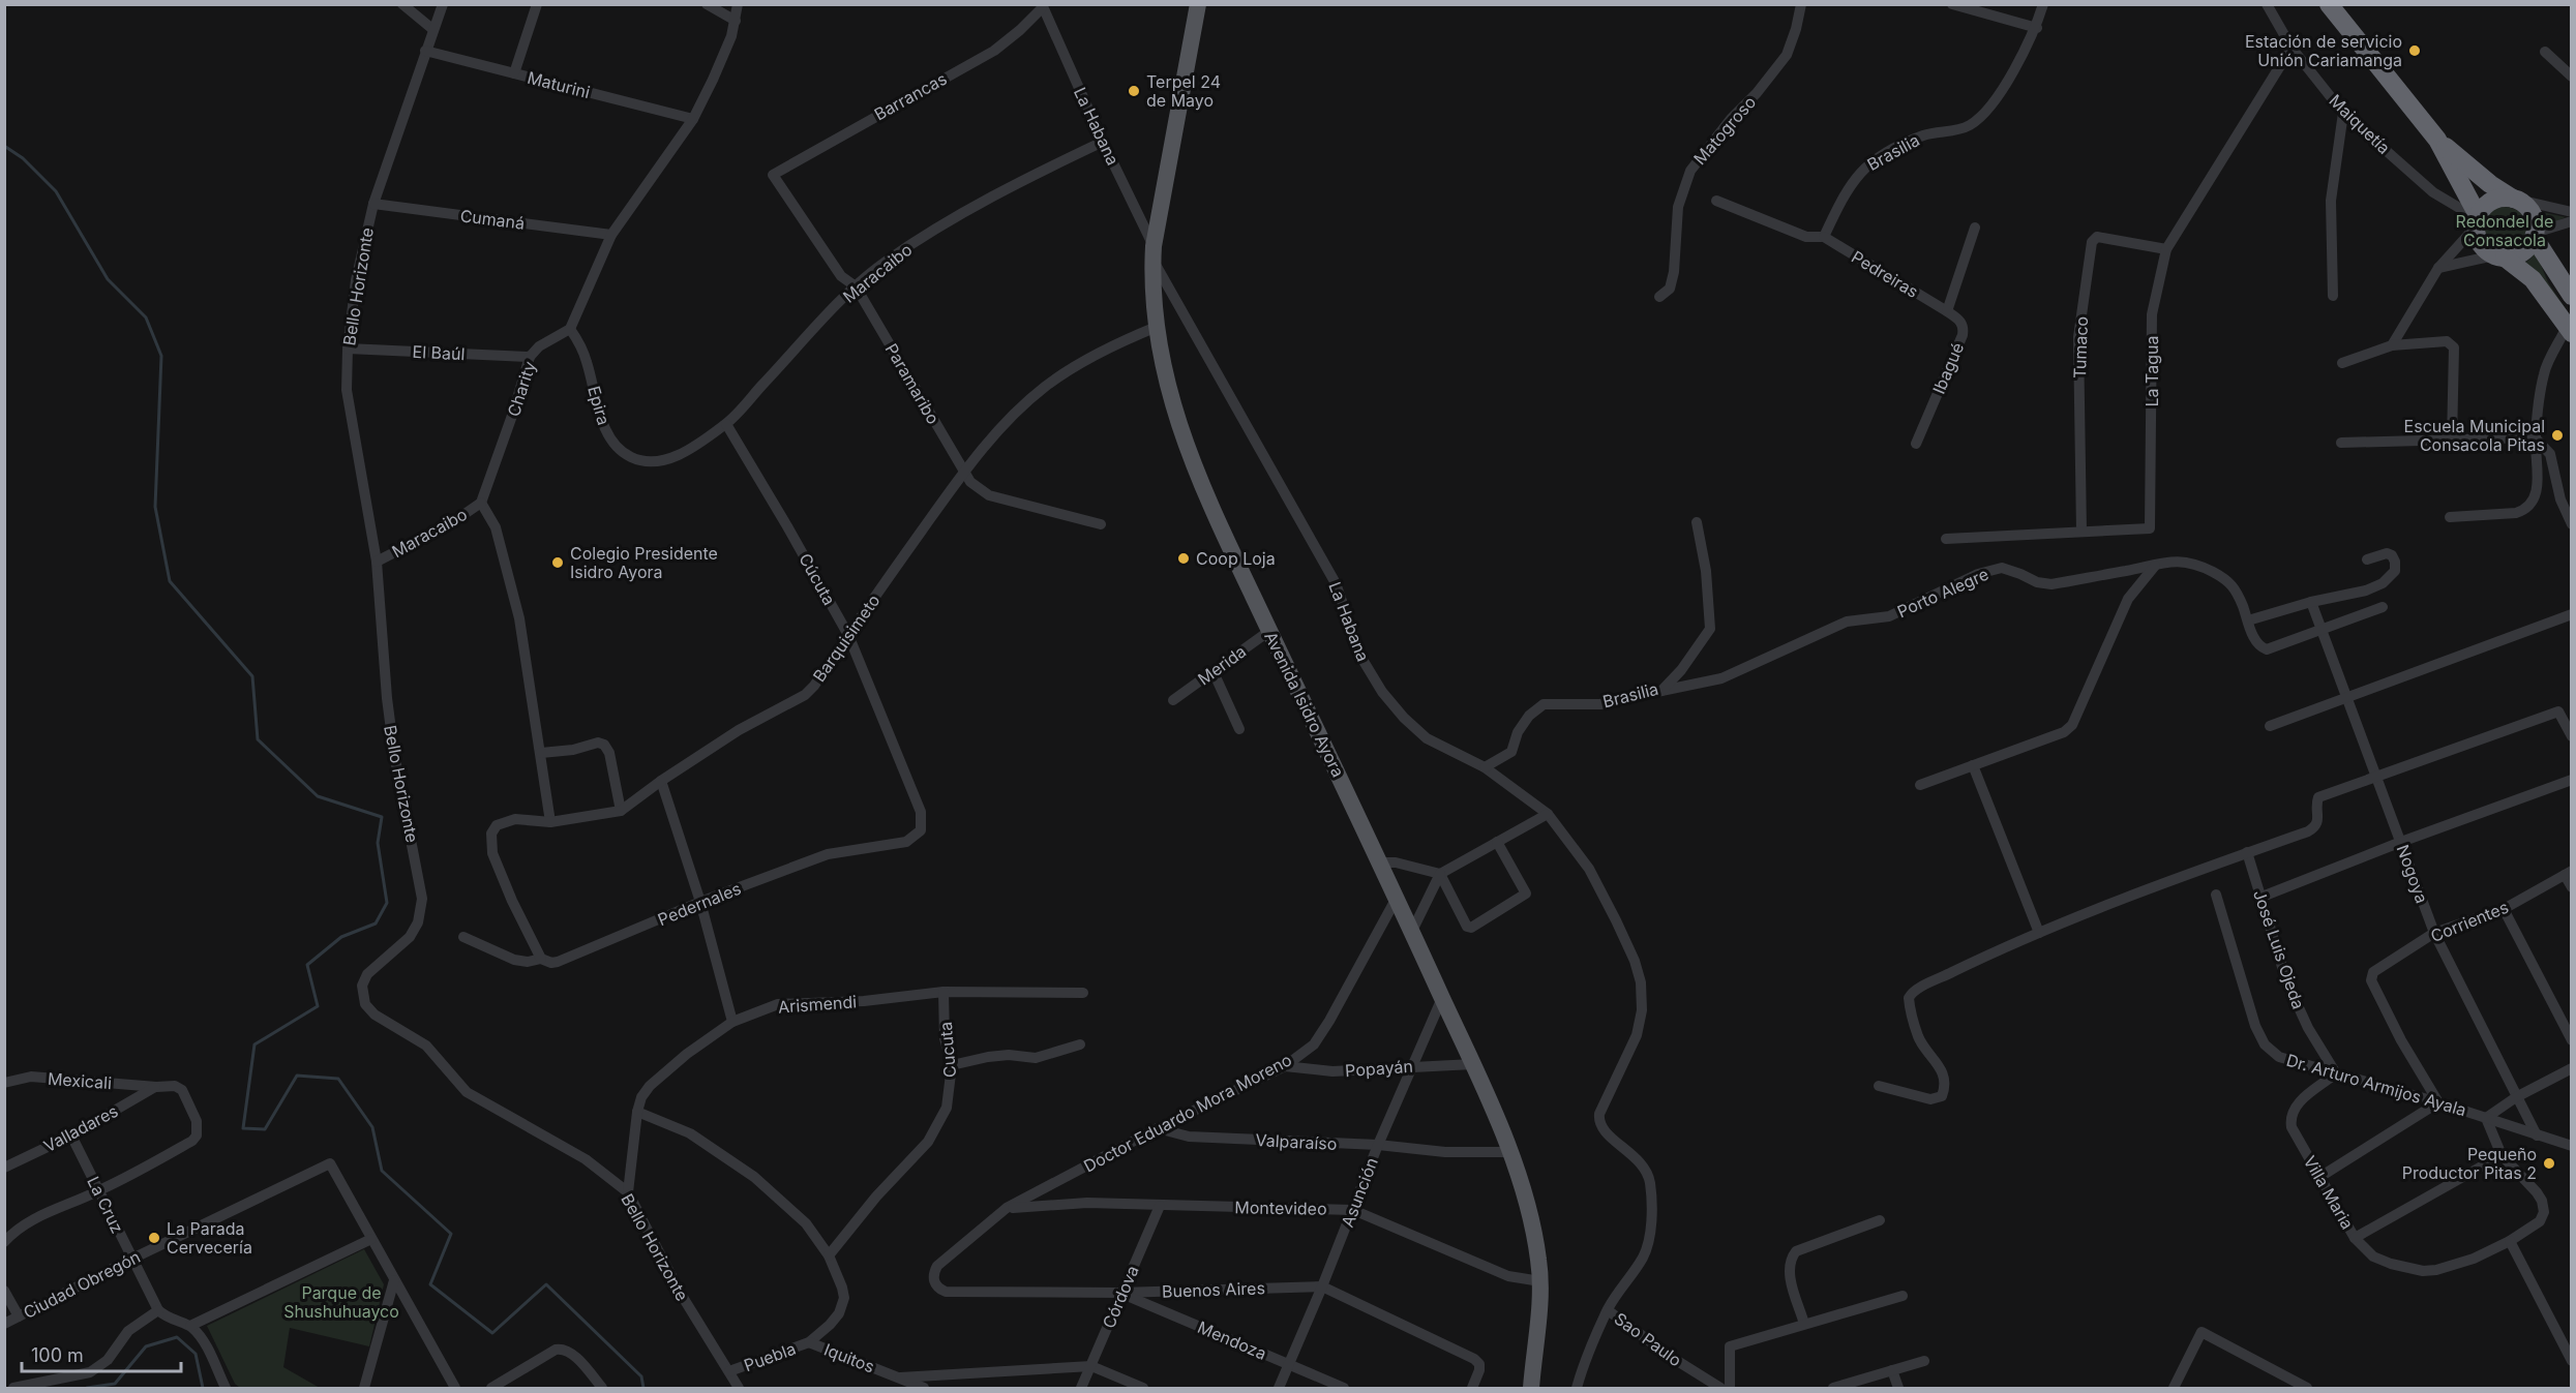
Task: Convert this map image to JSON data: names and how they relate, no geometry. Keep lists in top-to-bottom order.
{
  "streets": {
    "main road": ["Avenida Isidro Ayora"],
    "street": [
      "Maturini",
      "Barrancas",
      "Maiquetía",
      "La Habana",
      "Matogroso",
      "Brasilia",
      "Cumaná",
      "Maracaibo",
      "Pedreiras",
      "Bello Horizonte",
      "Tumaco",
      "El Baúl",
      "Ibagué",
      "La Tagua",
      "Paramaribo",
      "Charity",
      "Epira",
      "Cúcuta",
      "Porto Alegre",
      "Barquisimeto",
      "Merida",
      "Nogoya",
      "Pedernales",
      "Corrientes",
      "José Luis Ojeda",
      "Arismendi",
      "Cucuta",
      "Popayán",
      "Mexicali",
      "Dr. Arturo Armijos Ayala",
      "Doctor Eduardo Mora Moreno",
      "Valladares",
      "Valparaíso",
      "Asunción",
      "Villa Maria",
      "La Cruz",
      "Montevideo",
      "Ciudad Obregón",
      "Buenos Aires",
      "Córdova",
      "Sao Paulo",
      "Mendoza",
      "Puebla",
      "Iquitos"
    ]
  },
  "crossings": [
    ["Maturini", "Bello Horizonte"],
    ["Barrancas", "La Habana"],
    ["Barrancas", "Paramaribo"],
    ["Maiquetía", "La Tagua"],
    ["La Habana", "Brasilia"],
    ["La Habana", "Maracaibo"],
    ["La Habana", "Avenida Isidro Ayora"],
    ["La Habana", "Sao Paulo"],
    ["Brasilia", "Pedreiras"],
    ["Brasilia", "Porto Alegre"],
    ["Cumaná", "Bello Horizonte"],
    ["Maracaibo", "Bello Horizonte"],
    ["Maracaibo", "Paramaribo"],
    ["Maracaibo", "Charity"],
    ["Maracaibo", "Epira"],
    ["Maracaibo", "Cúcuta"],
    ["Pedreiras", "Ibagué"],
    ["Bello Horizonte", "El Baúl"],
    ["Bello Horizonte", "Arismendi"],
    ["Bello Horizonte", "Puebla"],
    ["Tumaco", "La Tagua"],
    ["El Baúl", "Charity"],
    ["Paramaribo", "Barquisimeto"],
    ["Charity", "Epira"],
    ["Cúcuta", "Barquisimeto"],
    ["Cúcuta", "Pedernales"],
    ["Porto Alegre", "Nogoya"],
    ["Barquisimeto", "Avenida Isidro Ayora"],
    ["Barquisimeto", "Pedernales"],
    ["Merida", "Avenida Isidro Ayora"],
    ["Avenida Isidro Ayora", "Popayán"],
    ["Avenida Isidro Ayora", "Doctor Eduardo Mora Moreno"],
    ["Avenida Isidro Ayora", "Valparaíso"],
    ["Avenida Isidro Ayora", "Asunción"],
    ["Avenida Isidro Ayora", "Montevideo"],
    ["Nogoya", "Corrientes"],
    ["Nogoya", "Dr. Arturo Armijos Ayala"],
    ["Corrientes", "Dr. Arturo Armijos Ayala"],
    ["José Luis Ojeda", "Dr. Arturo Armijos Ayala"],
    ["José Luis Ojeda", "Villa Maria"],
    ["Arismendi", "Cucuta"],
    ["Popayán", "Doctor Eduardo Mora Moreno"],
    ["Popayán", "Asunción"],
    ["Mexicali", "Valladares"],
    ["Mexicali", "La Cruz"],
    ["Dr. Arturo Armijos Ayala", "Villa Maria"],
    ["Doctor Eduardo Mora Moreno", "Valparaíso"],
    ["Doctor Eduardo Mora Moreno", "Montevideo"],
    ["Doctor Eduardo Mora Moreno", "Buenos Aires"],
    ["Valladares", "La Cruz"],
    ["Valparaíso", "Asunción"],
    ["Asunción", "Montevideo"],
    ["Asunción", "Buenos Aires"],
    ["Asunción", "Mendoza"],
    ["La Cruz", "Ciudad Obregón"],
    ["Montevideo", "Córdova"],
    ["Buenos Aires", "Córdova"],
    ["Buenos Aires", "Mendoza"],
    ["Córdova", "Mendoza"],
    ["Puebla", "Iquitos"]
  ],
  "parks": ["Redondel de Consacola", "Parque de Shushuhuayco"],
  "places": [
    "Estación de servicio Unión Cariamanga",
    "Terpel 24 de Mayo",
    "Escuela Municipal Consacola Pitas",
    "Coop Loja",
    "Colegio Presidente Isidro Ayora",
    "Pequeño Productor Pitas 2",
    "La Parada Cervecería"
  ],
  "scale_bar": "100 m"
}
